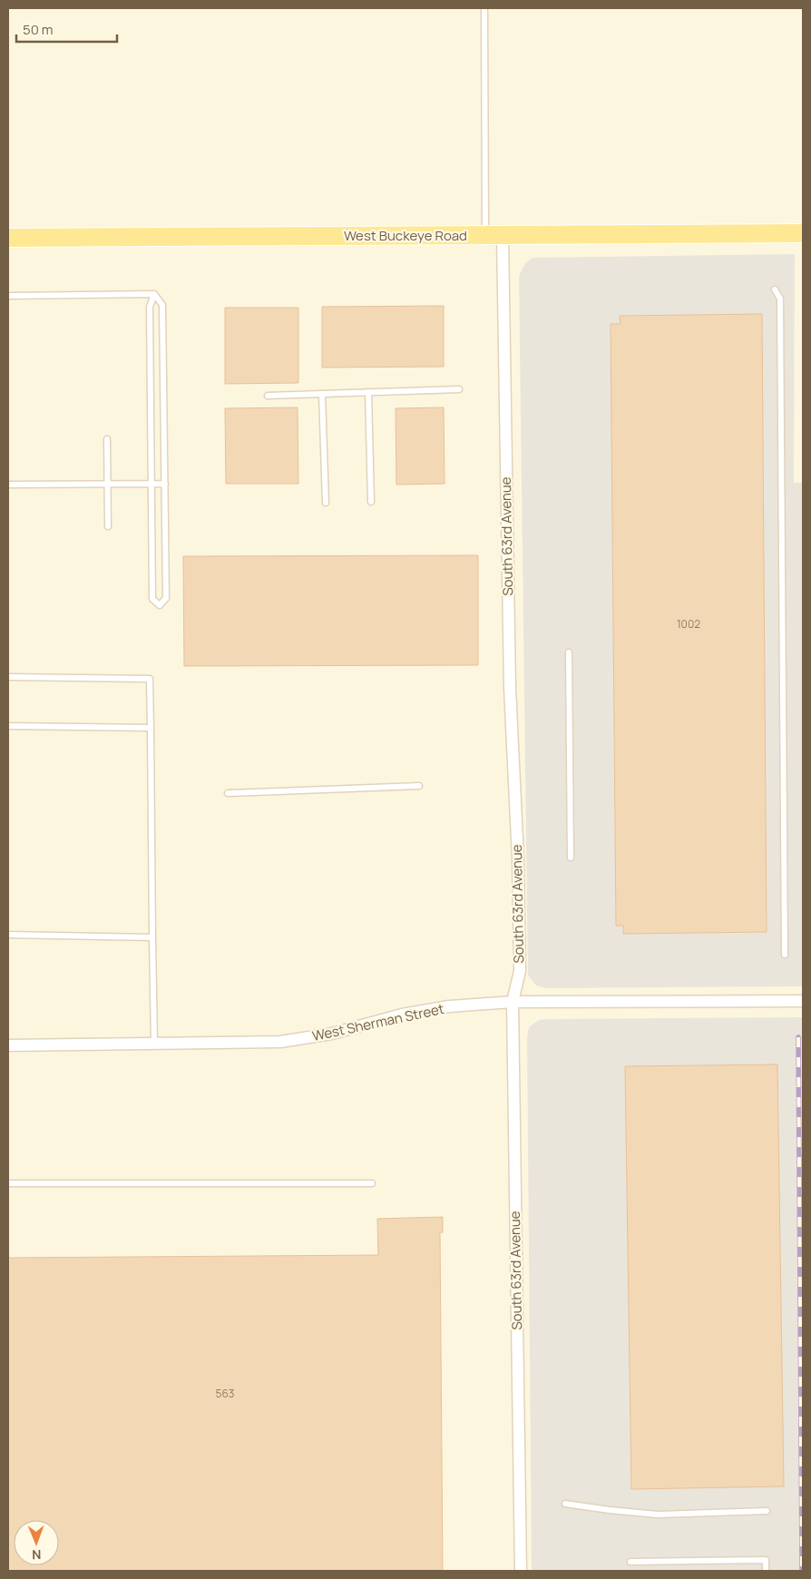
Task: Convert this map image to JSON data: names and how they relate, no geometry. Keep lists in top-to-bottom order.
{
  "streets": {
    "main road": ["West Buckeye Road"],
    "street": ["South 63rd Avenue", "West Sherman Street"]
  },
  "crossings": [
    ["West Buckeye Road", "South 63rd Avenue"],
    ["South 63rd Avenue", "West Sherman Street"]
  ],
  "house_numbers": ["1002", "563"],
  "scale_bar": "50 m",
  "north": "bottom"
}
